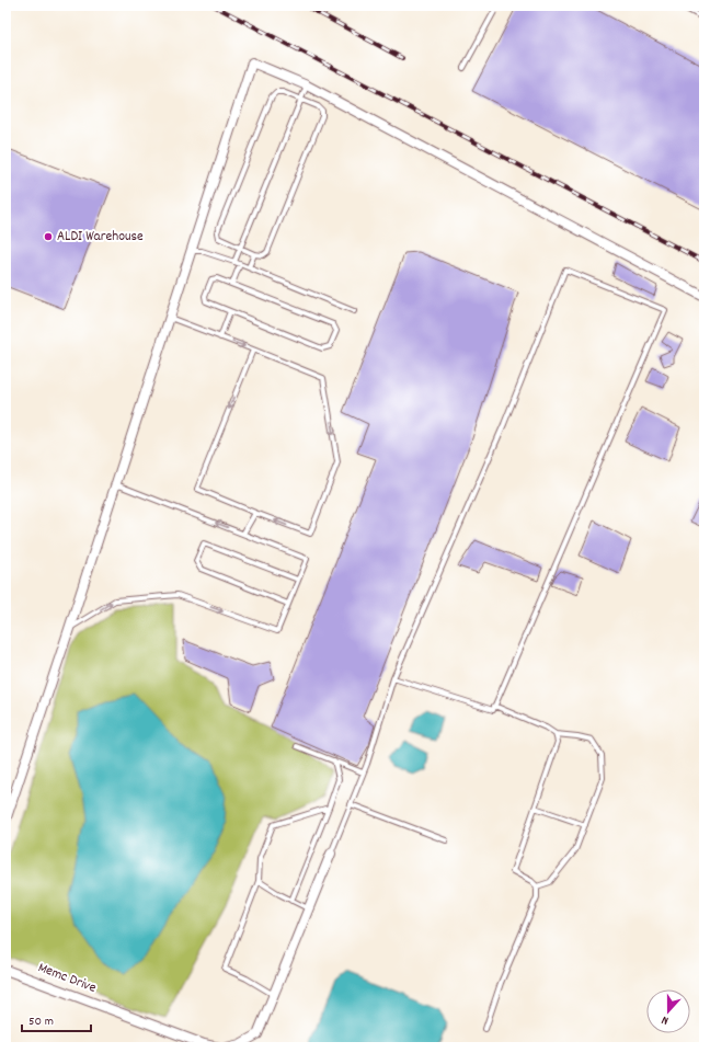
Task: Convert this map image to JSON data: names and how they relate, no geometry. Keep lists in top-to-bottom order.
{
  "streets": {
    "street": ["Memc Drive"]
  },
  "places": ["ALDI Warehouse"],
  "scale_bar": "50 m",
  "north": "bottom"
}
